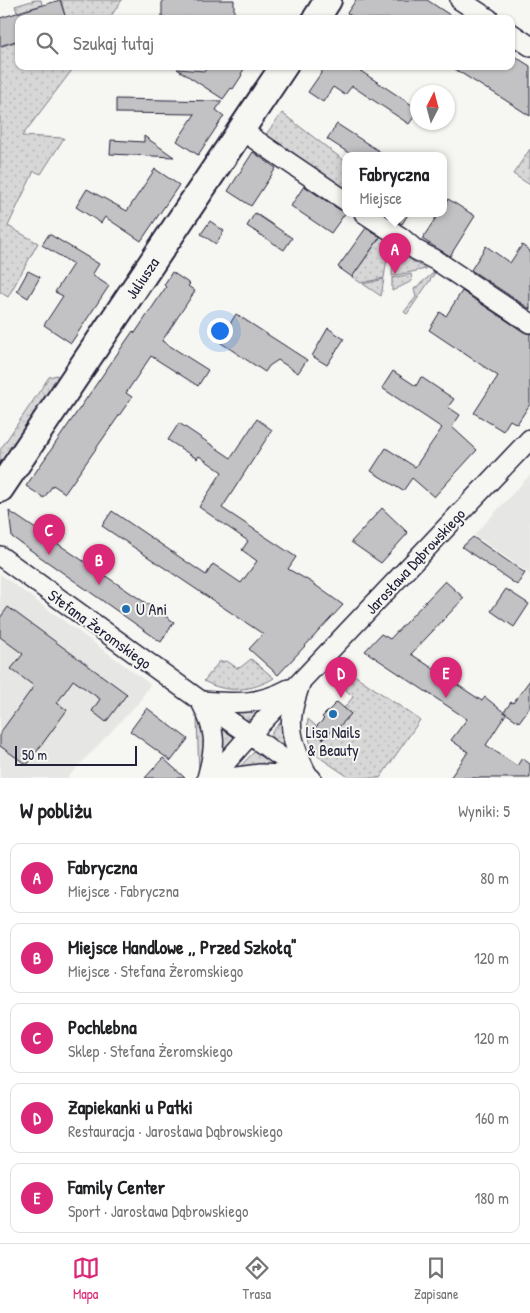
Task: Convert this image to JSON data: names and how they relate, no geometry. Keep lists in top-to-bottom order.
{
  "streets": {
    "street": ["Juliusza", "Jarosława Dąbrowskiego", "Stefana Żeromskiego"]
  },
  "crossings": [
    ["Jarosława Dąbrowskiego", "Stefana Żeromskiego"]
  ],
  "places": ["U Ani", "Lisa Nails & Beauty"],
  "scale_bar": "50 m",
  "north": "top",
  "page": {
    "search": "Szukaj tutaj",
    "popup": ["Fabryczna", "Miejsce"],
    "pins": [
      "A",
      "C",
      "B",
      "D",
      "E"
    ],
    "scale": "50 m",
    "heading": ["W pobliżu", "Wyniki: 5"],
    "list": [
      {
        "mark": "A",
        "name": "Fabryczna",
        "note": "Miejsce · Fabryczna",
        "value": "80 m"
      },
      {
        "mark": "B",
        "name": "Miejsce Handlowe ,, Przed Szkołą\"",
        "note": "Miejsce · Stefana Żeromskiego",
        "value": "120 m"
      },
      {
        "mark": "C",
        "name": "Pochlebna",
        "note": "Sklep · Stefana Żeromskiego",
        "value": "120 m"
      },
      {
        "mark": "D",
        "name": "Zapiekanki u Patki",
        "note": "Restauracja · Jarosława Dąbrowskiego",
        "value": "160 m"
      },
      {
        "mark": "E",
        "name": "Family Center",
        "note": "Sport · Jarosława Dąbrowskiego",
        "value": "180 m"
      }
    ],
    "nav": ["Mapa", "Trasa", "Zapisane"]
  }
}
